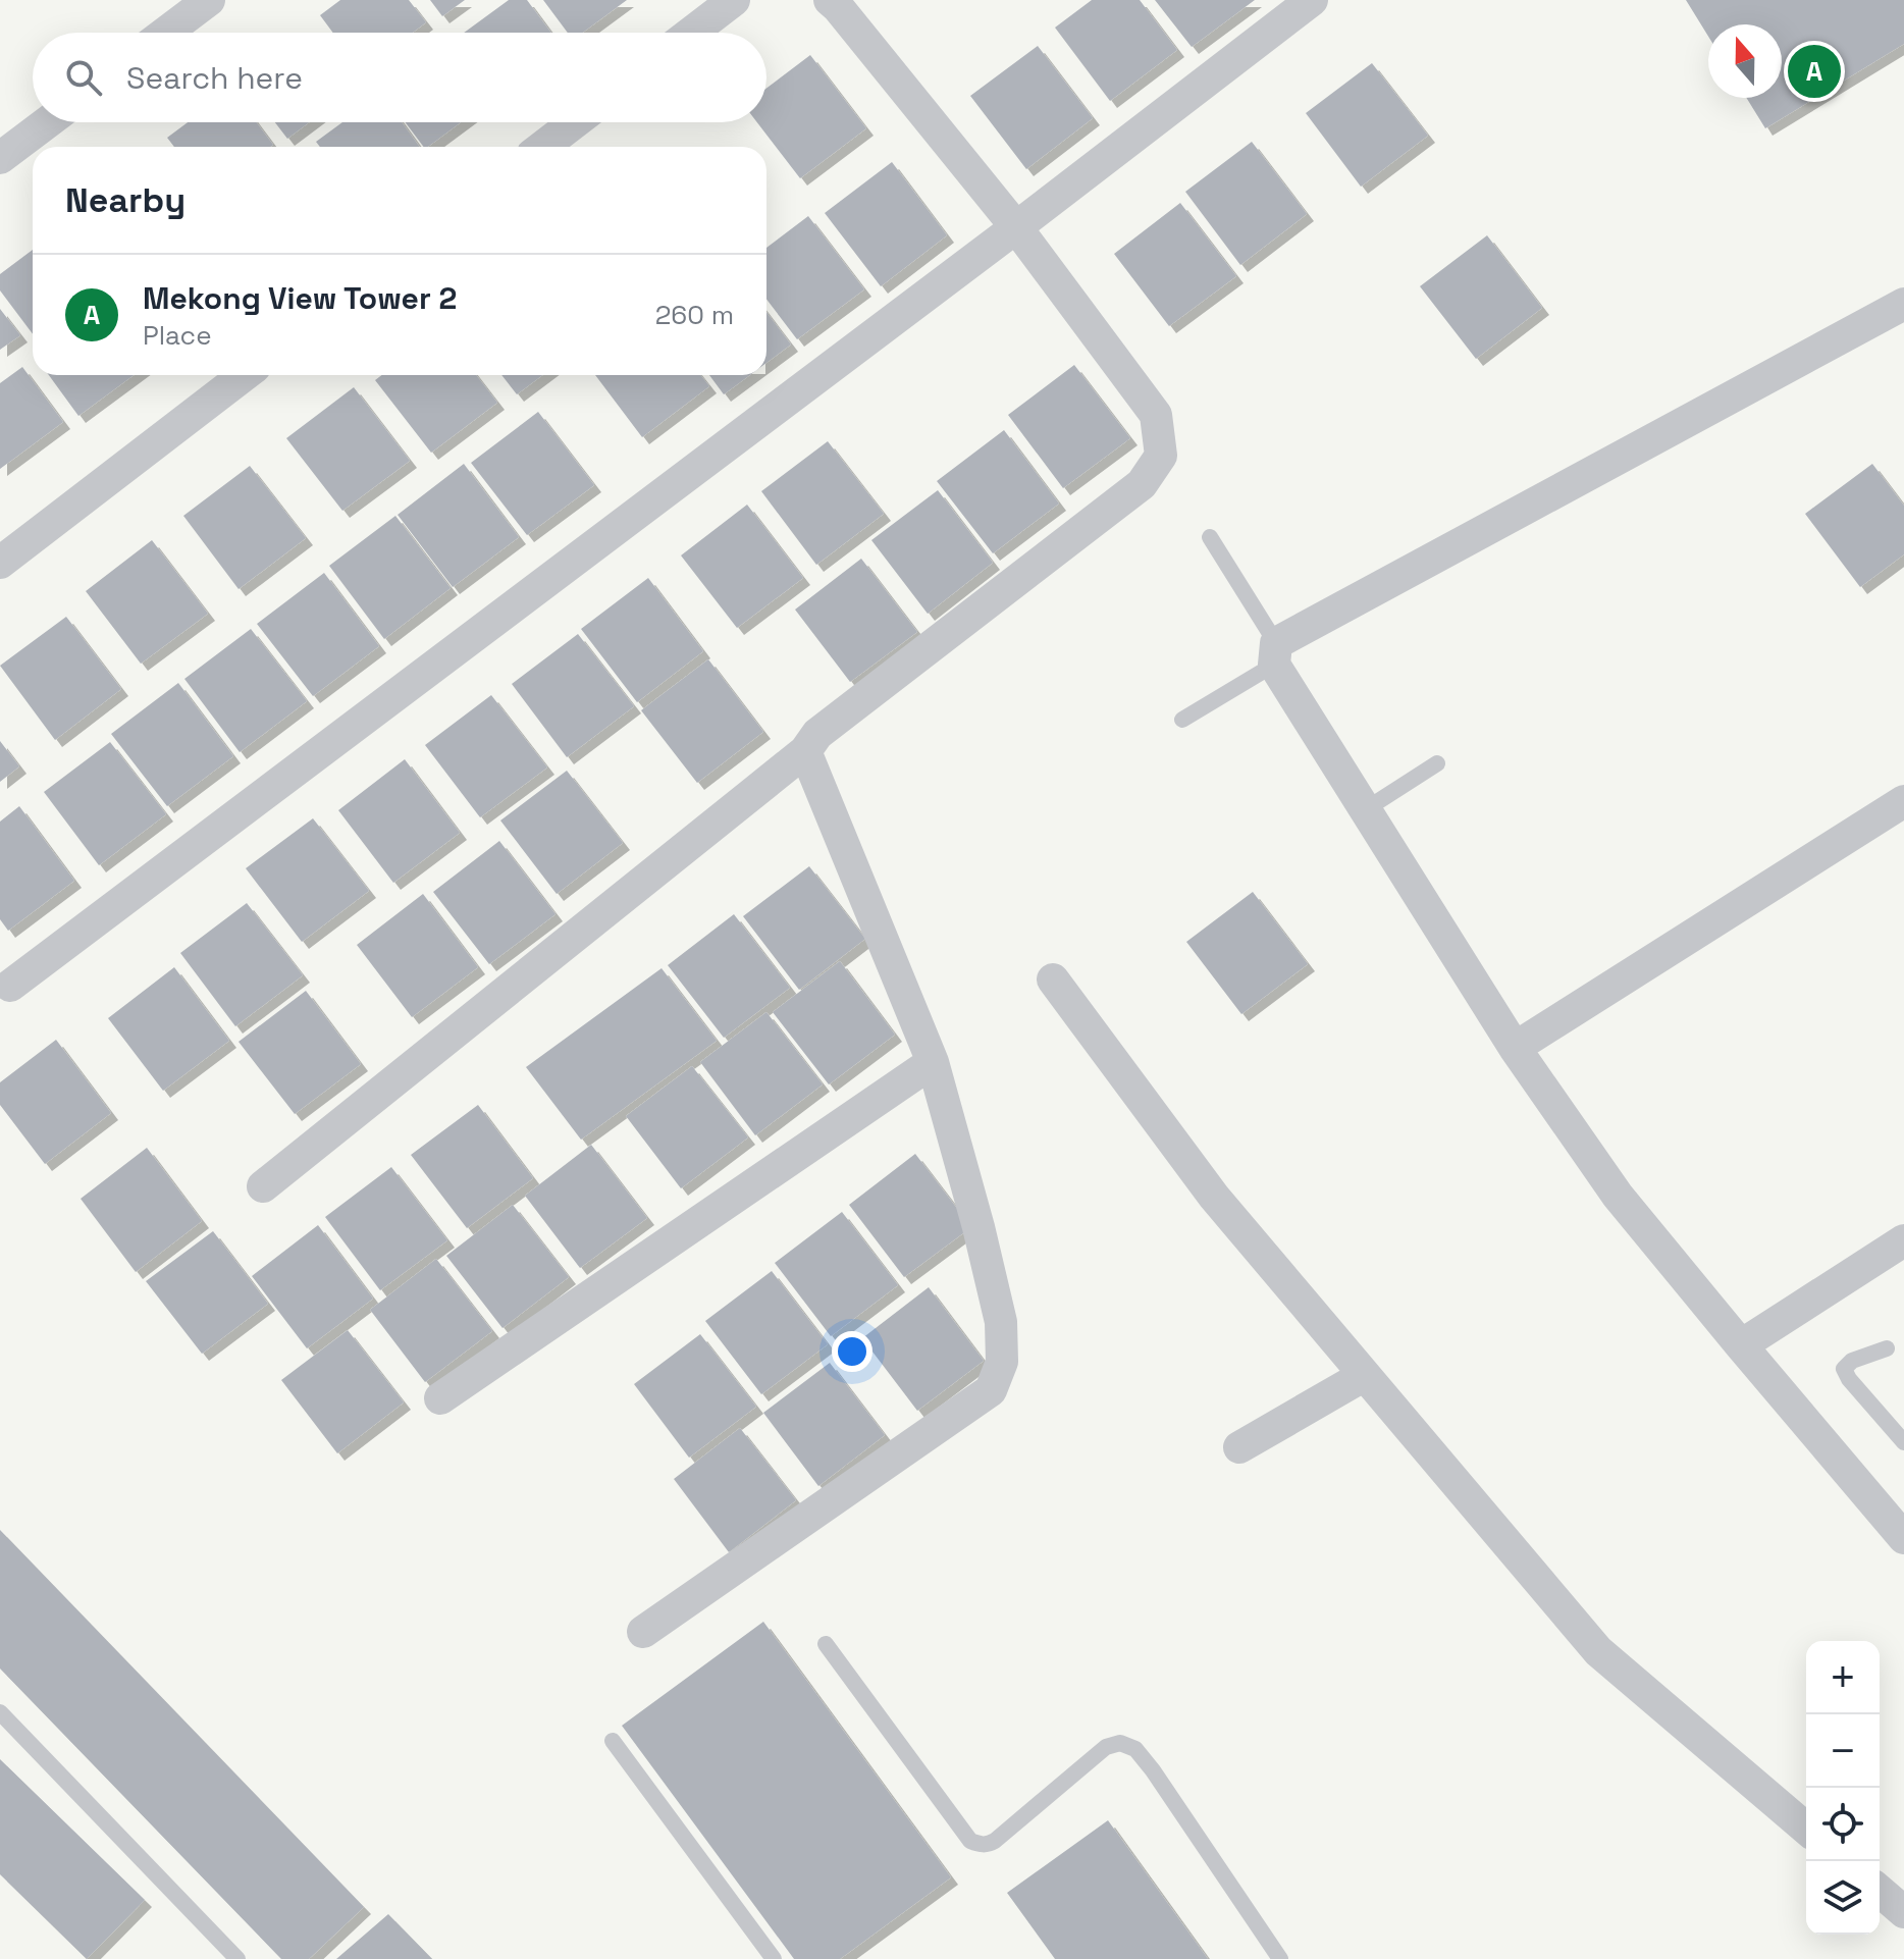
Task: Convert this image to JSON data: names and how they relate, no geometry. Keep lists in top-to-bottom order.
{
  "north": "top",
  "page": {
    "search": "Search here",
    "pins": "A",
    "heading": "Nearby",
    "list": [
      {
        "mark": "A",
        "name": "Mekong View Tower 2",
        "note": "Place",
        "value": "260 m"
      }
    ],
    "map_buttons": ["+", "−"]
  }
}
